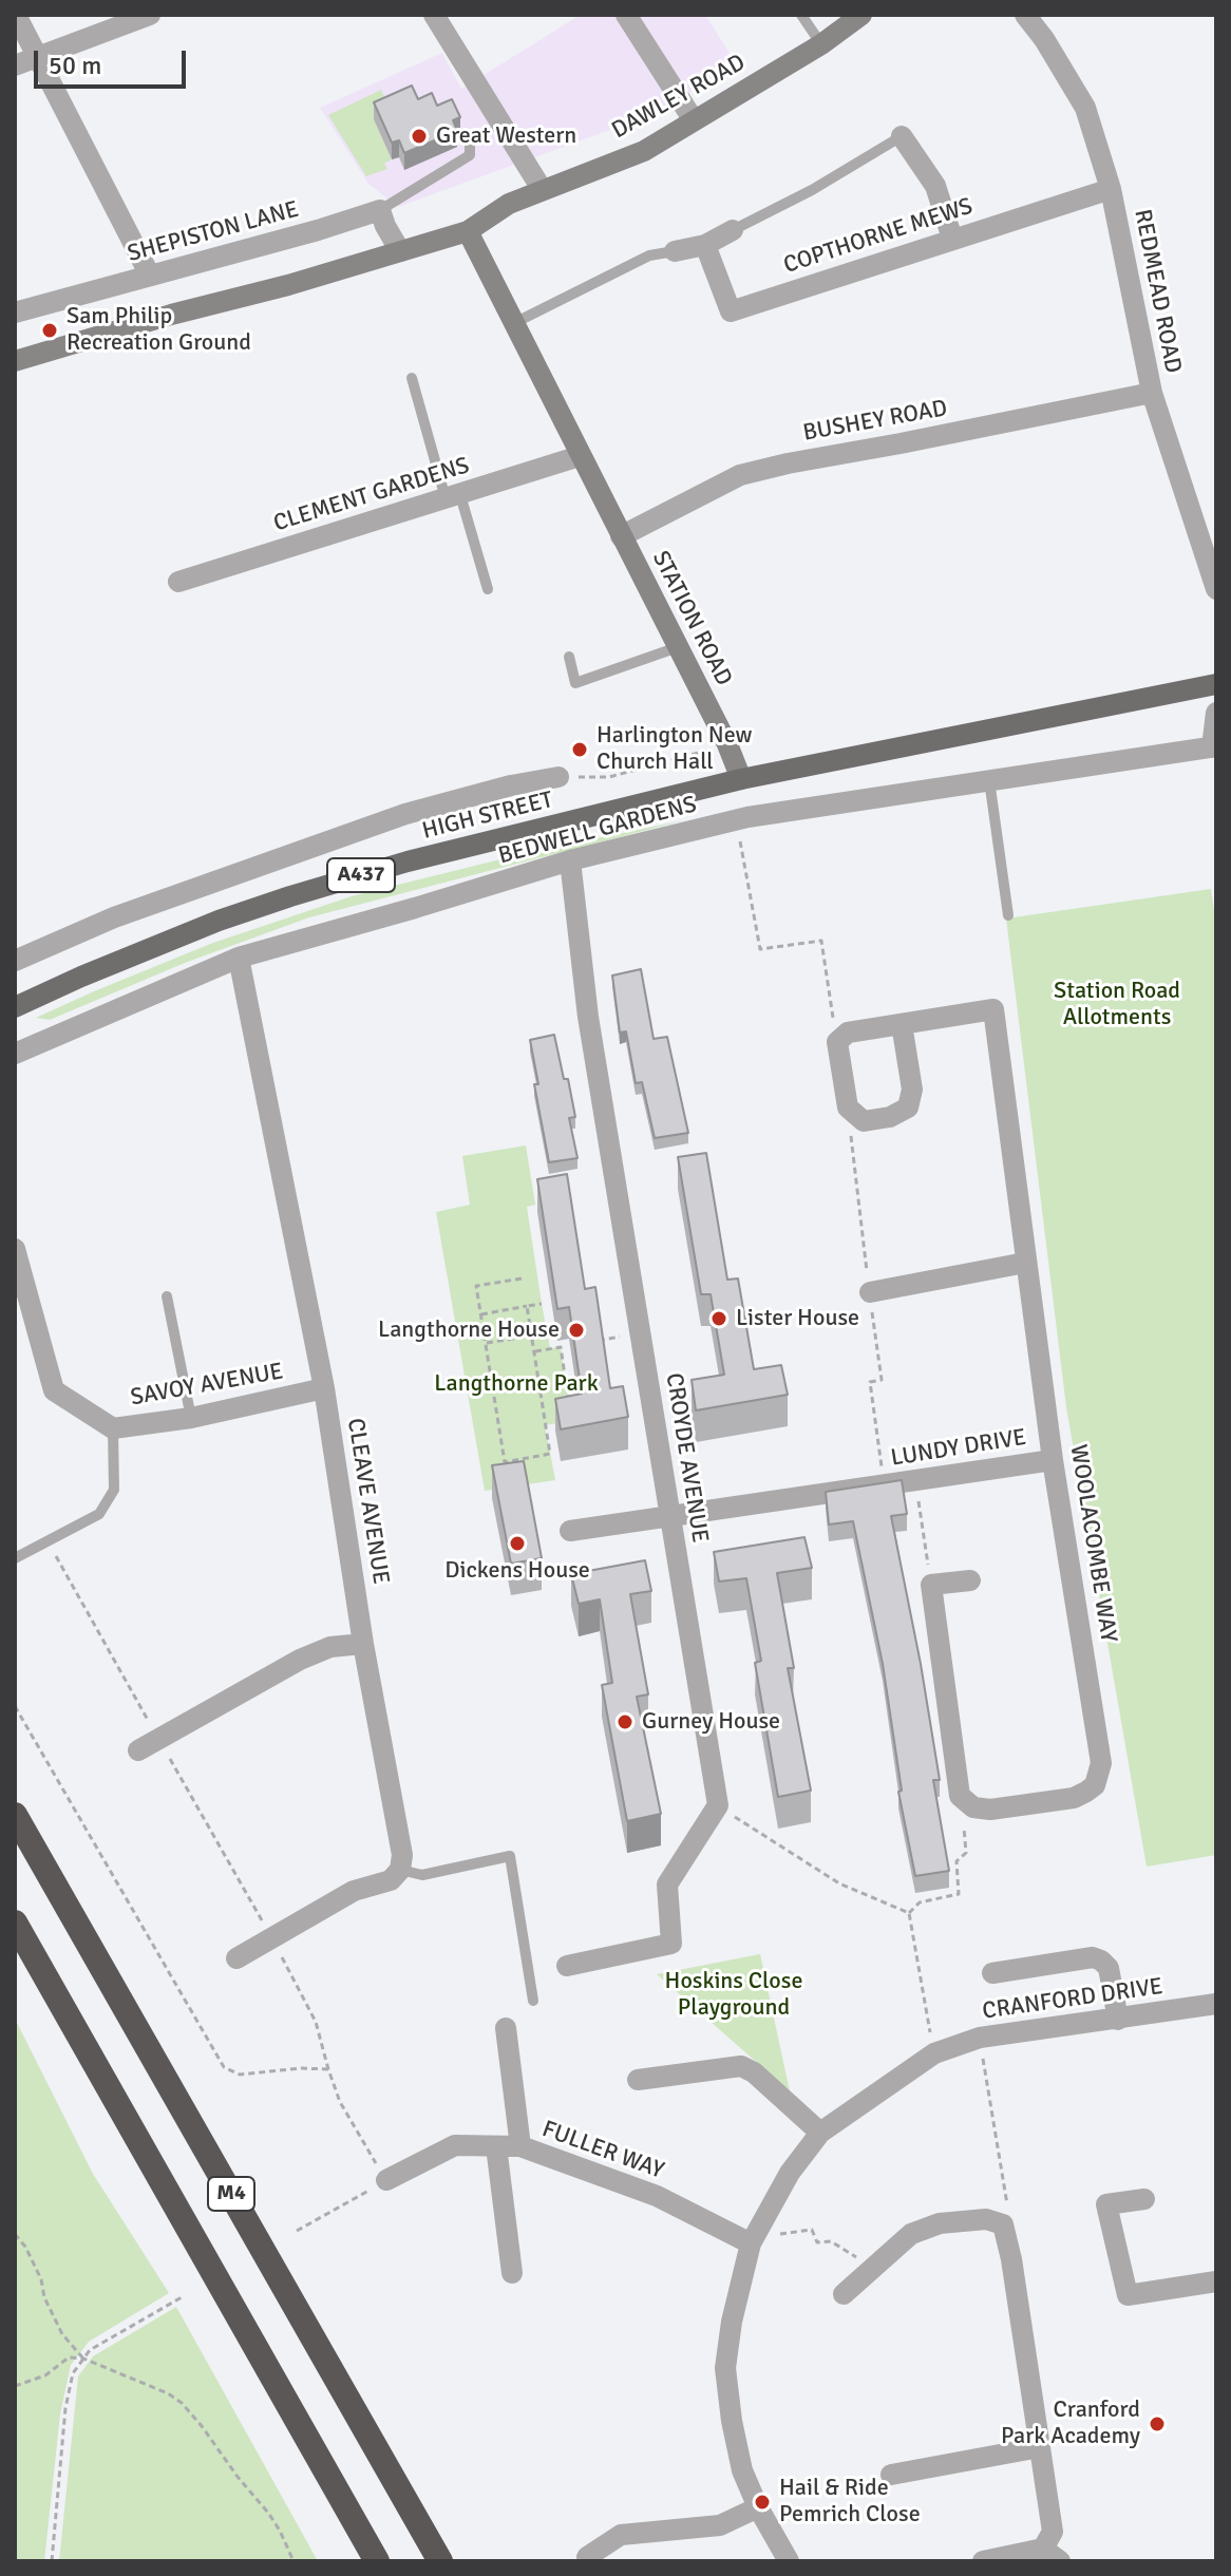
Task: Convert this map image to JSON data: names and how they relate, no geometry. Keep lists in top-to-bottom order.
{
  "streets": {
    "highway": ["M4"],
    "main road": ["HIGH STREET", "A437"],
    "street": [
      "DAWLEY ROAD",
      "SHEPISTON LANE",
      "COPTHORNE MEWS",
      "REDMEAD ROAD",
      "BUSHEY ROAD",
      "CLEMENT GARDENS",
      "STATION ROAD",
      "BEDWELL GARDENS",
      "SAVOY AVENUE",
      "LUNDY DRIVE",
      "CROYDE AVENUE",
      "CLEAVE AVENUE",
      "WOOLACOMBE WAY",
      "CRANFORD DRIVE",
      "FULLER WAY"
    ]
  },
  "crossings": [
    ["DAWLEY ROAD", "STATION ROAD"],
    ["COPTHORNE MEWS", "REDMEAD ROAD"],
    ["REDMEAD ROAD", "BUSHEY ROAD"],
    ["BUSHEY ROAD", "STATION ROAD"],
    ["CLEMENT GARDENS", "STATION ROAD"],
    ["STATION ROAD", "HIGH STREET"],
    ["STATION ROAD", "A437"],
    ["HIGH STREET", "A437"],
    ["BEDWELL GARDENS", "CROYDE AVENUE"],
    ["BEDWELL GARDENS", "CLEAVE AVENUE"],
    ["SAVOY AVENUE", "CLEAVE AVENUE"],
    ["LUNDY DRIVE", "CROYDE AVENUE"],
    ["LUNDY DRIVE", "WOOLACOMBE WAY"],
    ["CRANFORD DRIVE", "FULLER WAY"]
  ],
  "parks": ["Station Road Allotments", "Langthorne Park", "Hoskins Close Playground"],
  "places": [
    "Great Western",
    "Sam Philip Recreation Ground",
    "Harlington New Church Hall",
    "Lister House",
    "Langthorne House",
    "Dickens House",
    "Gurney House",
    "Cranford Park Academy",
    "Hail & Ride Pemrich Close"
  ],
  "scale_bar": "50 m"
}
